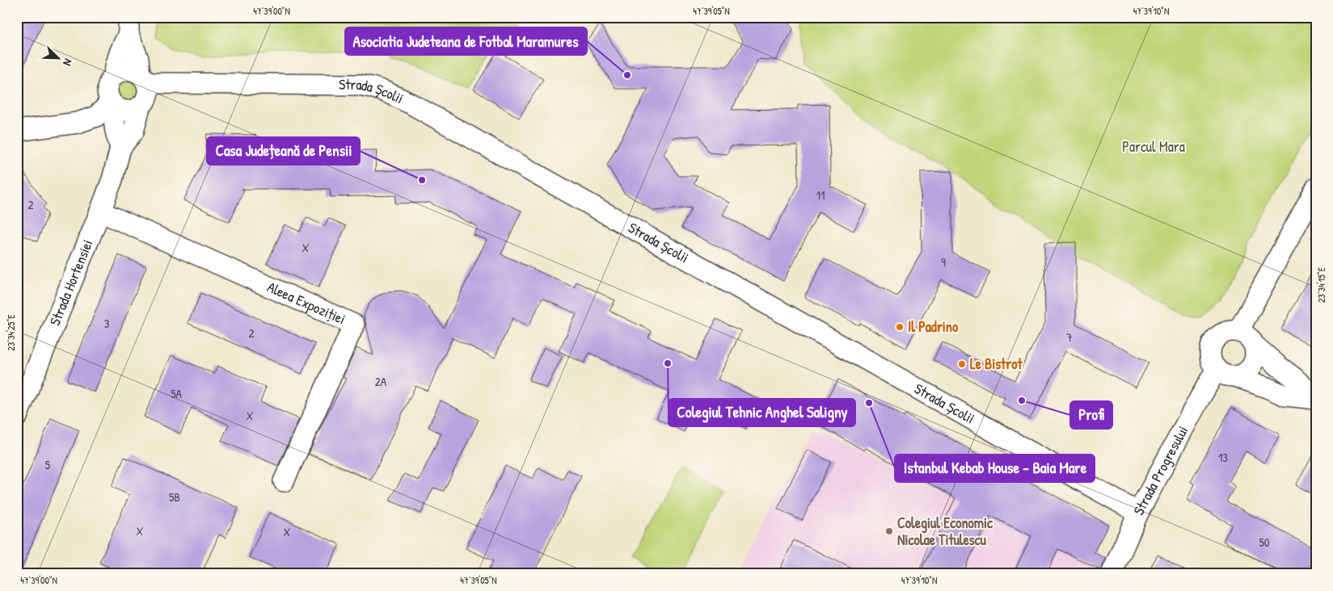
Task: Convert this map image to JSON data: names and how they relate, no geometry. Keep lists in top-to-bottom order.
{
  "streets": {
    "street": [
      "Strada Școlii",
      "Strada Hortensiei",
      "Aleea Expoziției",
      "Strada Progresului"
    ]
  },
  "crossings": [
    ["Strada Școlii", "Strada Hortensiei"],
    ["Strada Școlii", "Strada Progresului"],
    ["Strada Hortensiei", "Aleea Expoziției"]
  ],
  "parks": ["Parcul Mara"],
  "places": [
    "Asociatia Judeteana de Fotbal Maramures",
    "Casa Județeană de Pensii",
    "Il Padrino",
    "Colegiul Tehnic Anghel Saligny",
    "Le Bistrot",
    "Profi",
    "Istanbul Kebab House - Baia Mare",
    "Colegiul Economic Nicolae Titulescu"
  ],
  "house_numbers": [
    "11",
    "2",
    "X",
    "9",
    "3",
    "2",
    "7",
    "2A",
    "5A",
    "X",
    "13",
    "5",
    "5B",
    "X",
    "X",
    "50"
  ],
  "north": "bottom right",
  "coordinates": [
    "47°39'00\"N",
    "47°39'05\"N",
    "47°39'10\"N",
    "23°34'15\"E",
    "23°34'25\"E"
  ]
}
